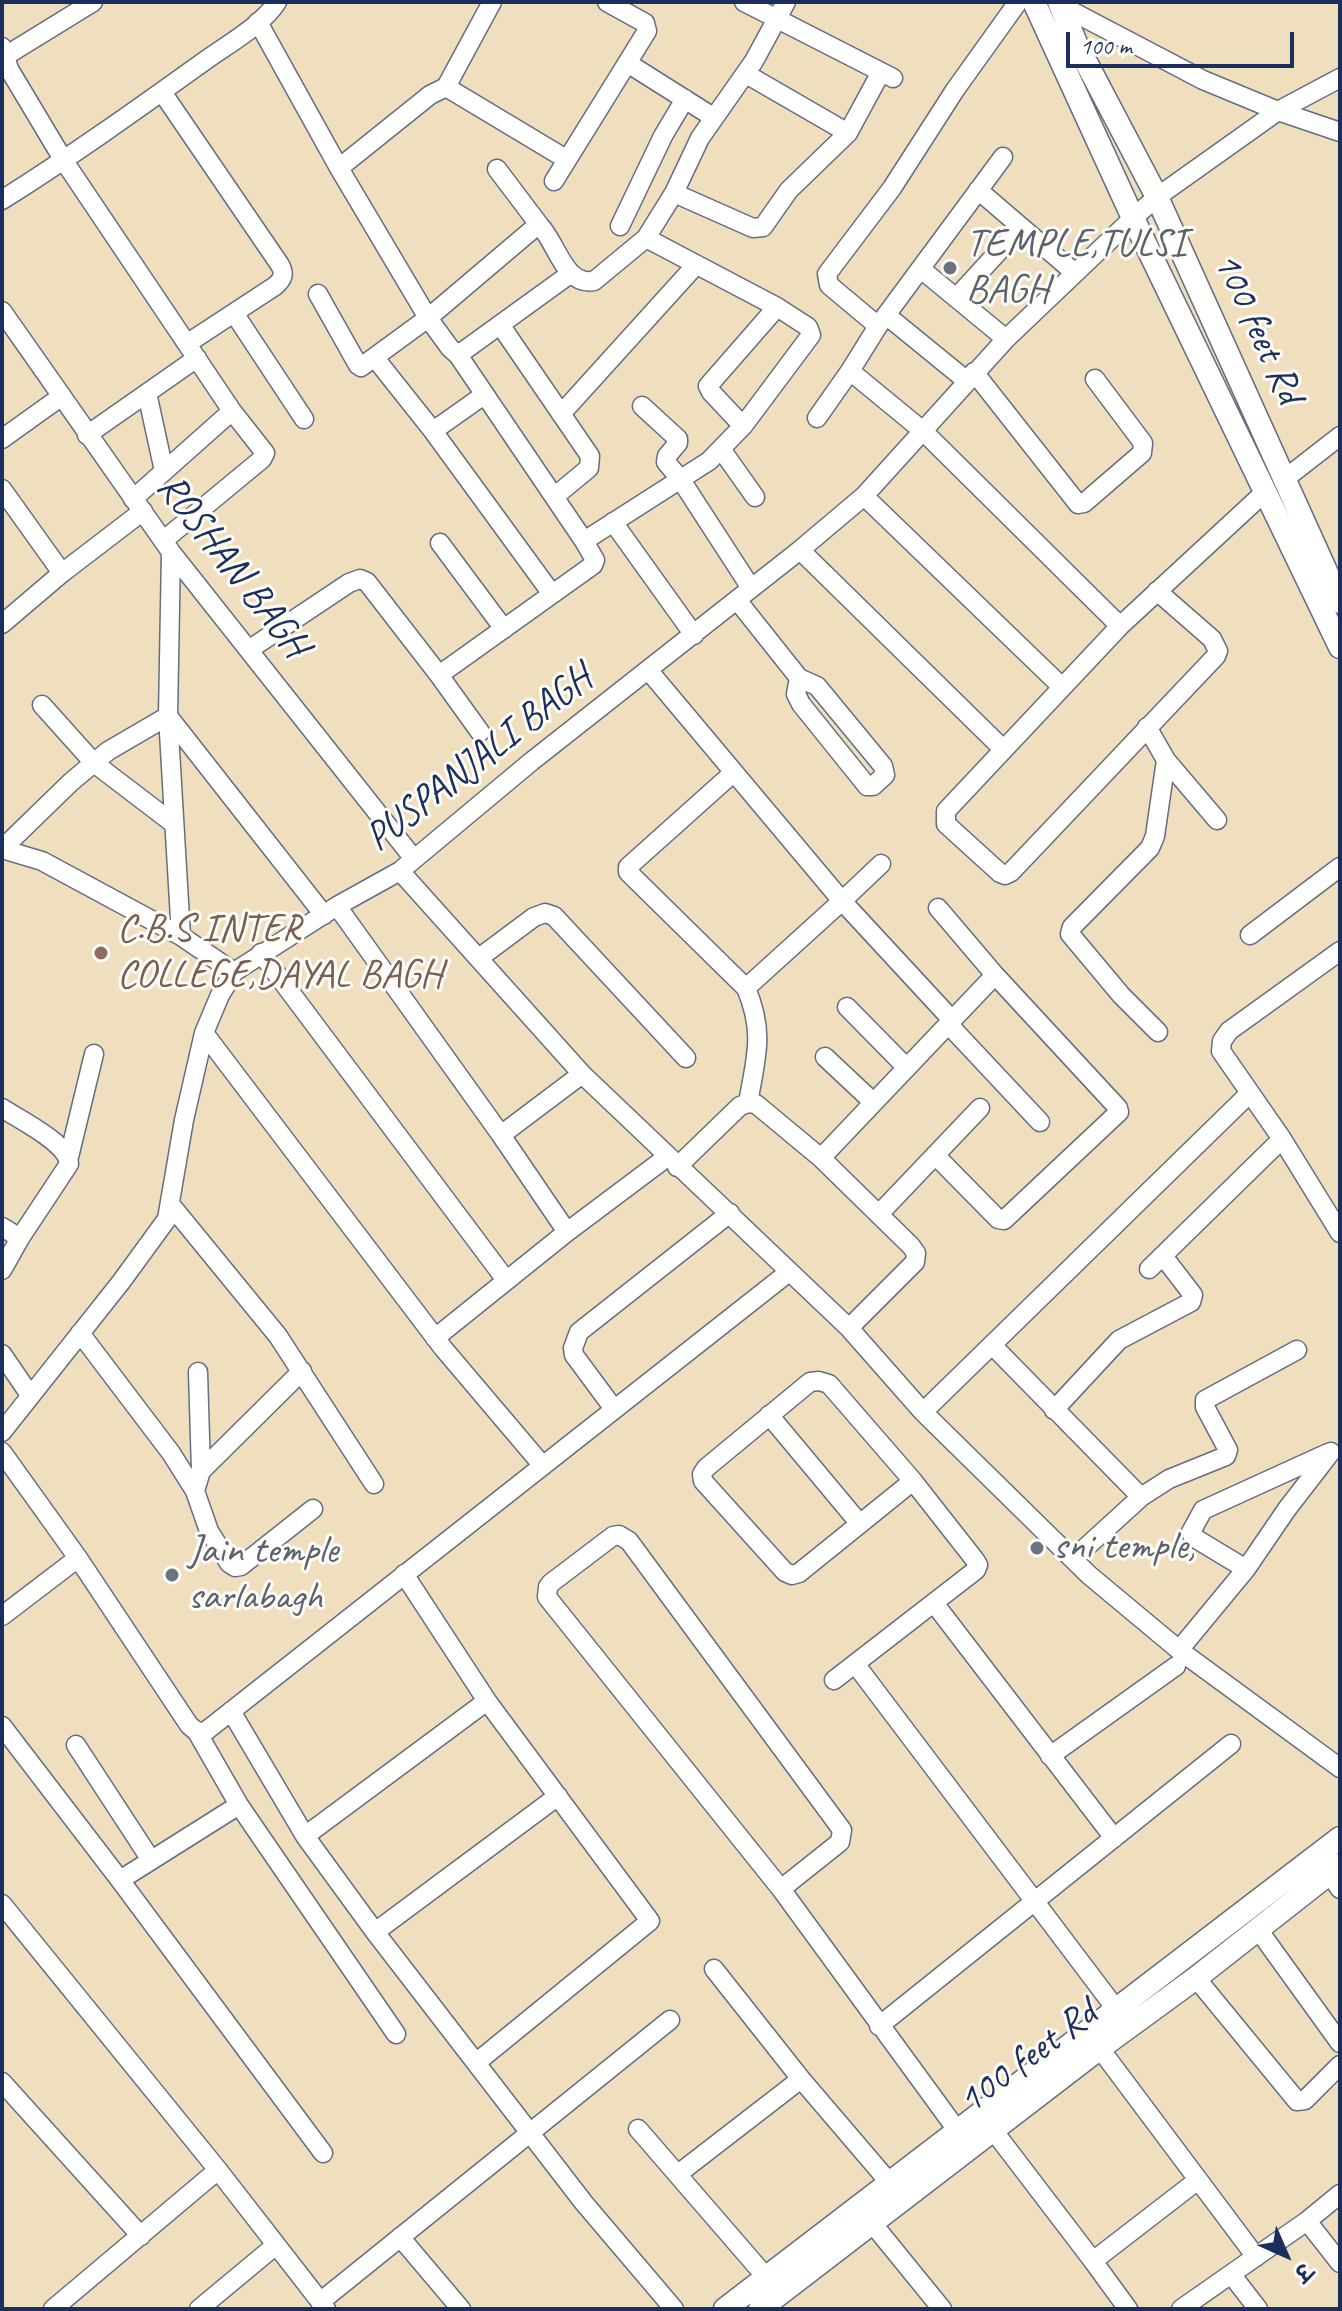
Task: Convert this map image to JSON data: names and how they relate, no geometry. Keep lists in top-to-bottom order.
{
  "streets": {
    "main road": ["100 feet Rd"],
    "street": ["ROSHAN BAGH", "PUSPANJALI BAGH"]
  },
  "crossings": [
    ["100 feet Rd", "PUSPANJALI BAGH"],
    ["ROSHAN BAGH", "PUSPANJALI BAGH"]
  ],
  "places": [
    "TEMPLE,TULSI BAGH",
    "C.B.S INTER COLLEGE,DAYAL BAGH",
    "sni temple,",
    "Jain temple sarlabagh"
  ],
  "scale_bar": "100 m",
  "north": "bottom right"
}
